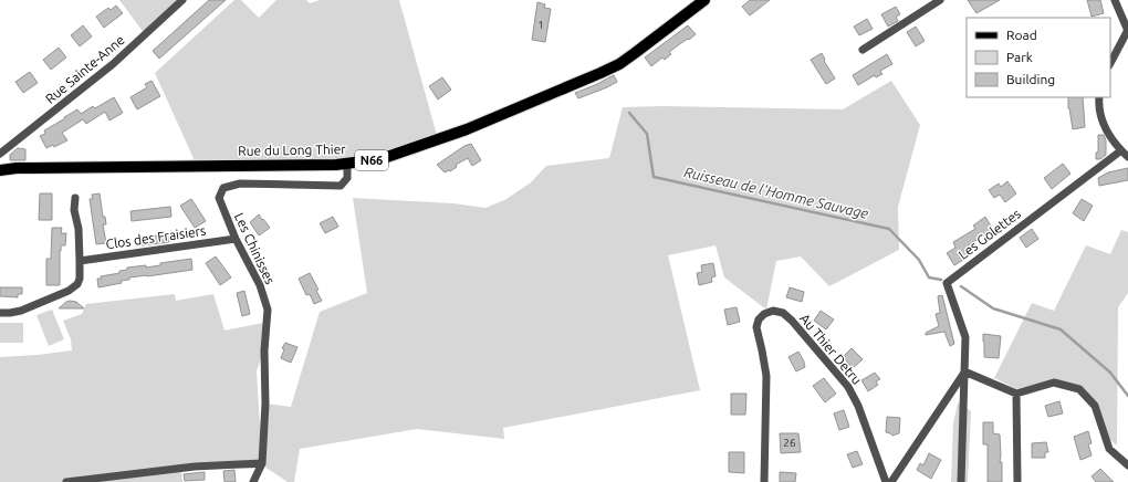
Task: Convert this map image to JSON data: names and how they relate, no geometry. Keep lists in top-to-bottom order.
{
  "streets": {
    "main road": ["Rue du Long Thier", "N66"],
    "street": [
      "Rue Sainte-Anne",
      "Les Golettes",
      "Clos des Fraisiers",
      "Les Chinisses",
      "Au Thier Detru"
    ]
  },
  "crossings": [
    ["Rue du Long Thier", "Les Chinisses"],
    ["Clos des Fraisiers", "Les Chinisses"]
  ],
  "water": ["Ruisseau de l'Homme Sauvage"],
  "house_numbers": ["1", "26"],
  "legend": ["Road", "Park", "Building"]
}
